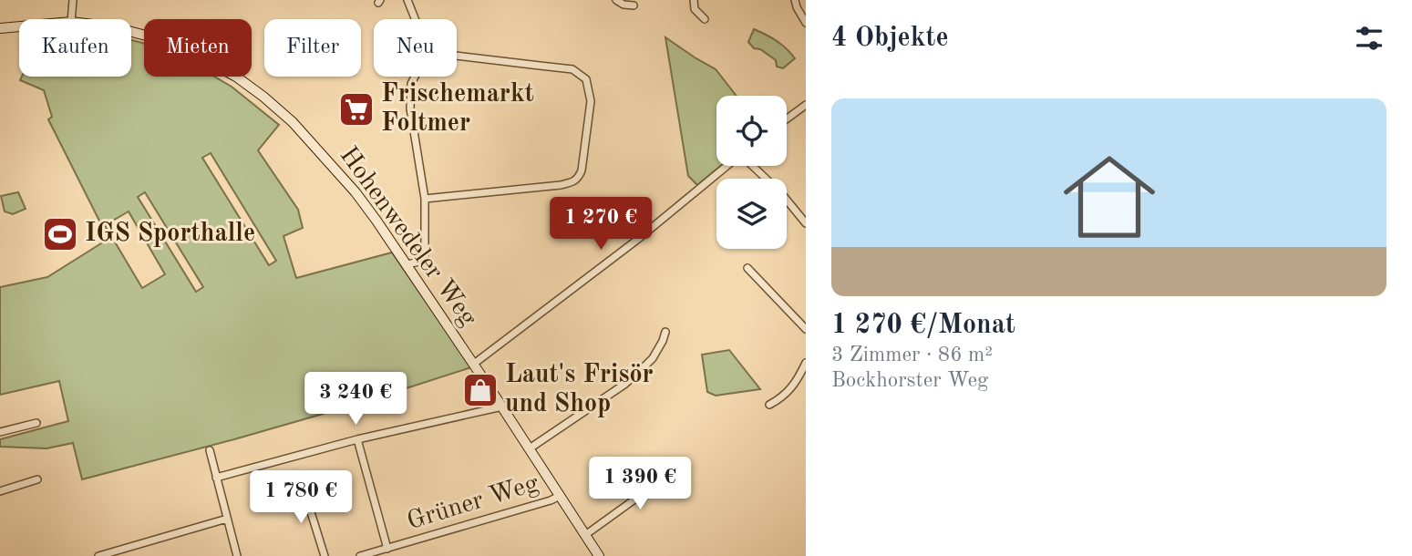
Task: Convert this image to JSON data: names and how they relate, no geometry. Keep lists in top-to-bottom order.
{
  "streets": {
    "street": ["Hohenwedeler Weg", "Grüner Weg"]
  },
  "crossings": [
    ["Hohenwedeler Weg", "Grüner Weg"]
  ],
  "places": {
    "supermarket": ["Frischemarkt Foltmer"],
    "sports": ["IGS Sporthalle"],
    "shop": ["Laut's Frisör und Shop"]
  },
  "page": {
    "heading": "4 Objekte",
    "chip": [
      "Kaufen",
      "Mieten",
      "Filter",
      "Neu"
    ],
    "list": [
      {
        "name": "1 270 €/Monat",
        "note": "3 Zimmer · 86 m² · Bockhorster Weg"
      }
    ],
    "price": [
      "1 270 €",
      "3 240 €",
      "1 390 €",
      "1 780 €"
    ]
  }
}
